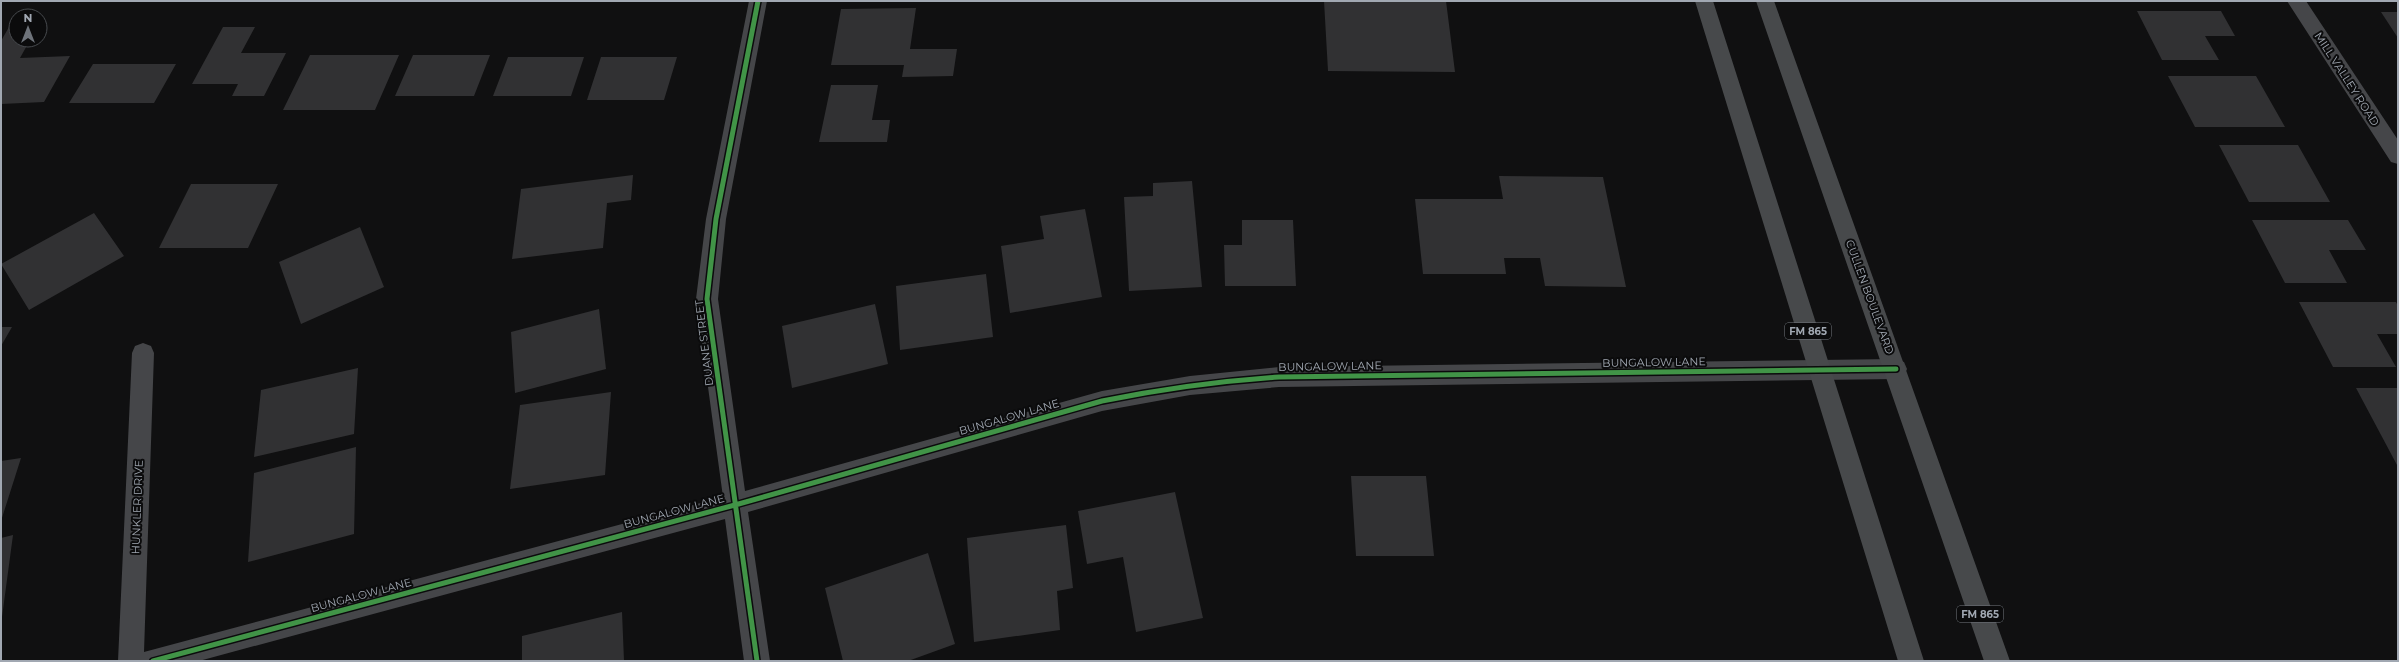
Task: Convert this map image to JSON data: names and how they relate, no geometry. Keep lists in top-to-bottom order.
{
  "streets": {
    "main road": ["CULLEN BOULEVARD", "FM 865"],
    "street": [
      "MILL VALLEY ROAD",
      "DUANE STREET",
      "BUNGALOW LANE",
      "HUNKLER DRIVE"
    ]
  },
  "crossings": [
    ["CULLEN BOULEVARD", "BUNGALOW LANE"],
    ["FM 865", "BUNGALOW LANE"],
    ["DUANE STREET", "BUNGALOW LANE"]
  ],
  "north": "top"
}
